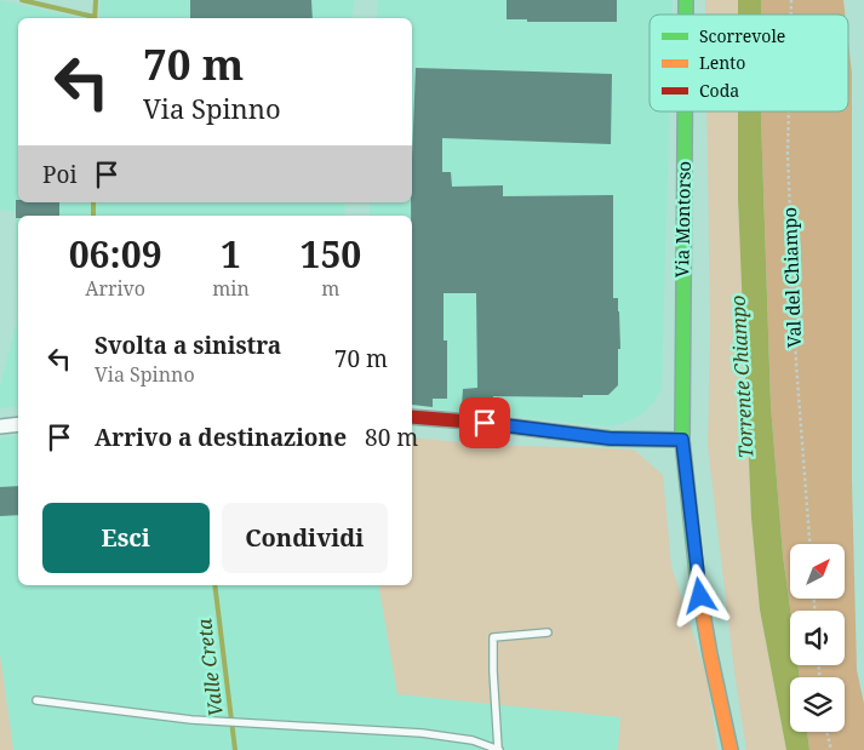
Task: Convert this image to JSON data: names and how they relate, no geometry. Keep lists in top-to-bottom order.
{
  "streets": {
    "main road": ["Via Montorso"],
    "path": ["Val del Chiampo"]
  },
  "water": ["Torrente Chiampo", "Valle Creta"],
  "legend": ["Scorrevole", "Lento", "Coda"],
  "north": "top right",
  "page": {
    "turn": ["70 m", "Via Spinno"],
    "then": "Poi",
    "eta": [
      "06:09",
      "Arrivo",
      "1",
      "min",
      "150",
      "m"
    ],
    "list": [
      {
        "name": "Svolta a sinistra",
        "note": "Via Spinno",
        "value": "70 m"
      },
      {
        "name": "Arrivo a destinazione",
        "value": "80 m"
      }
    ],
    "buttons": ["Esci", "Condividi"]
  }
}
